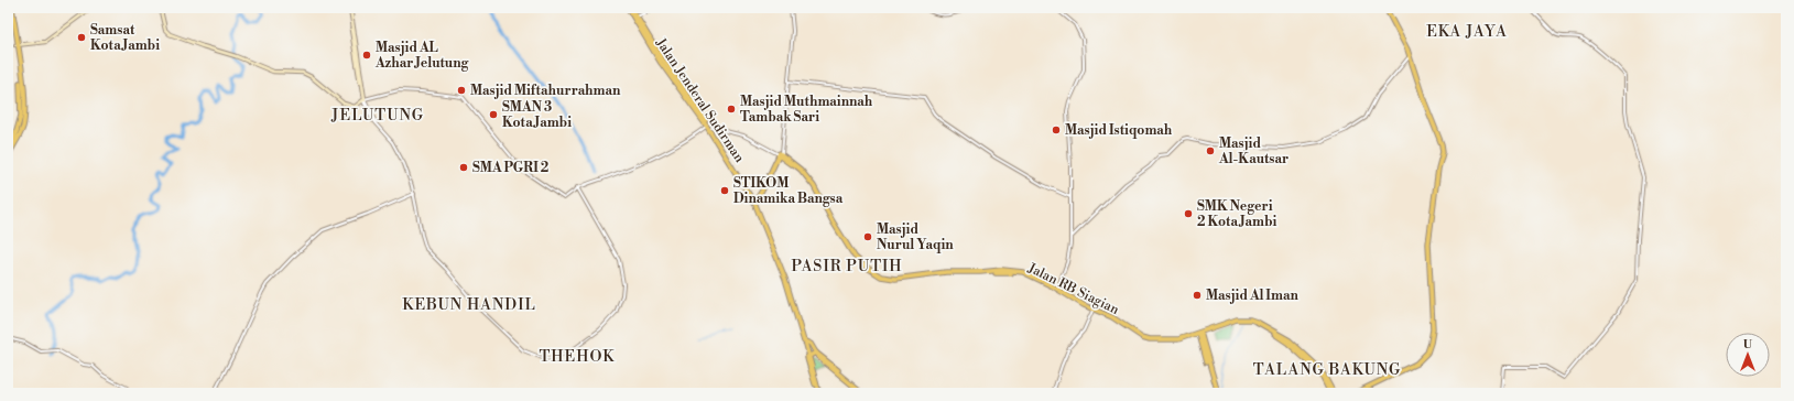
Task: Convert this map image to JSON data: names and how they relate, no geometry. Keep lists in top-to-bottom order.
{
  "streets": {
    "highway": ["Jalan Jenderal Sudirman", "Jalan RB Siagian"]
  },
  "districts": [
    "EKA JAYA",
    "JELUTUNG",
    "PASIR PUTIH",
    "KEBUN HANDIL",
    "THEHOK",
    "TALANG BAKUNG"
  ],
  "places": [
    "Samsat Kota Jambi",
    "Masjid AL Azhar Jelutung",
    "Masjid Miftahurrahman",
    "Masjid Muthmainnah Tambak Sari",
    "SMAN 3 Kota Jambi",
    "Masjid Istiqomah",
    "Masjid Al-Kautsar",
    "SMA PGRI 2",
    "STIKOM Dinamika Bangsa",
    "SMK Negeri 2 Kota Jambi",
    "Masjid Nurul Yaqin",
    "Masjid Al Iman"
  ],
  "north": "top"
}
